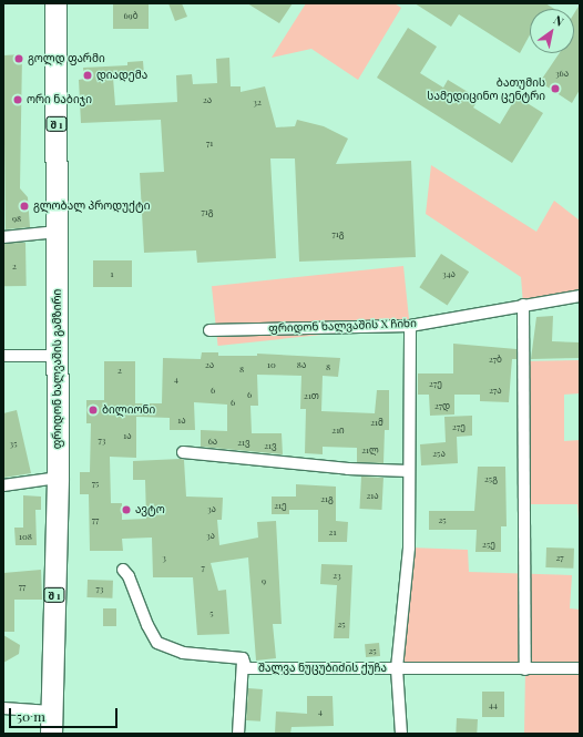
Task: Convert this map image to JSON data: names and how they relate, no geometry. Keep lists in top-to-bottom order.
{
  "streets": {
    "highway": ["შ 1", "ფრიდონ ხალვაშის გამზირი"],
    "street": ["ფრიდონ ხალვაშის X ჩიხი", "შალვა ნუცუბიძის ქუჩა"]
  },
  "places": [
    "გოლდ ფარმი",
    "დიადემა",
    "ბათუმის სამედიცინო ცენტრი",
    "ორი ნაბიჯი",
    "გლობალ პროდუქტი",
    "ბილიონი",
    "ავტო"
  ],
  "house_numbers": [
    "69ბ",
    "36ა",
    "2ა",
    "32",
    "71",
    "71გ",
    "98",
    "71გ",
    "2",
    "1",
    "34ა",
    "27ბ",
    "2ა",
    "10",
    "8ა",
    "8",
    "8",
    "2",
    "4",
    "27ე",
    "6",
    "27ა",
    "6",
    "21თ",
    "6",
    "27დ",
    "1ა",
    "21მ",
    "27ე",
    "21ი",
    "1ა",
    "73",
    "6ა",
    "21ვ",
    "35",
    "21ვ",
    "21ლ",
    "25ა",
    "25გ",
    "75",
    "21ა",
    "21გ",
    "21ე",
    "3ა",
    "77",
    "25",
    "21",
    "3ა",
    "108",
    "25ე",
    "3",
    "27",
    "7",
    "23",
    "9",
    "77",
    "73",
    "5",
    "25",
    "25",
    "44",
    "4"
  ],
  "scale_bar": "50 m",
  "north": "top right"
}
